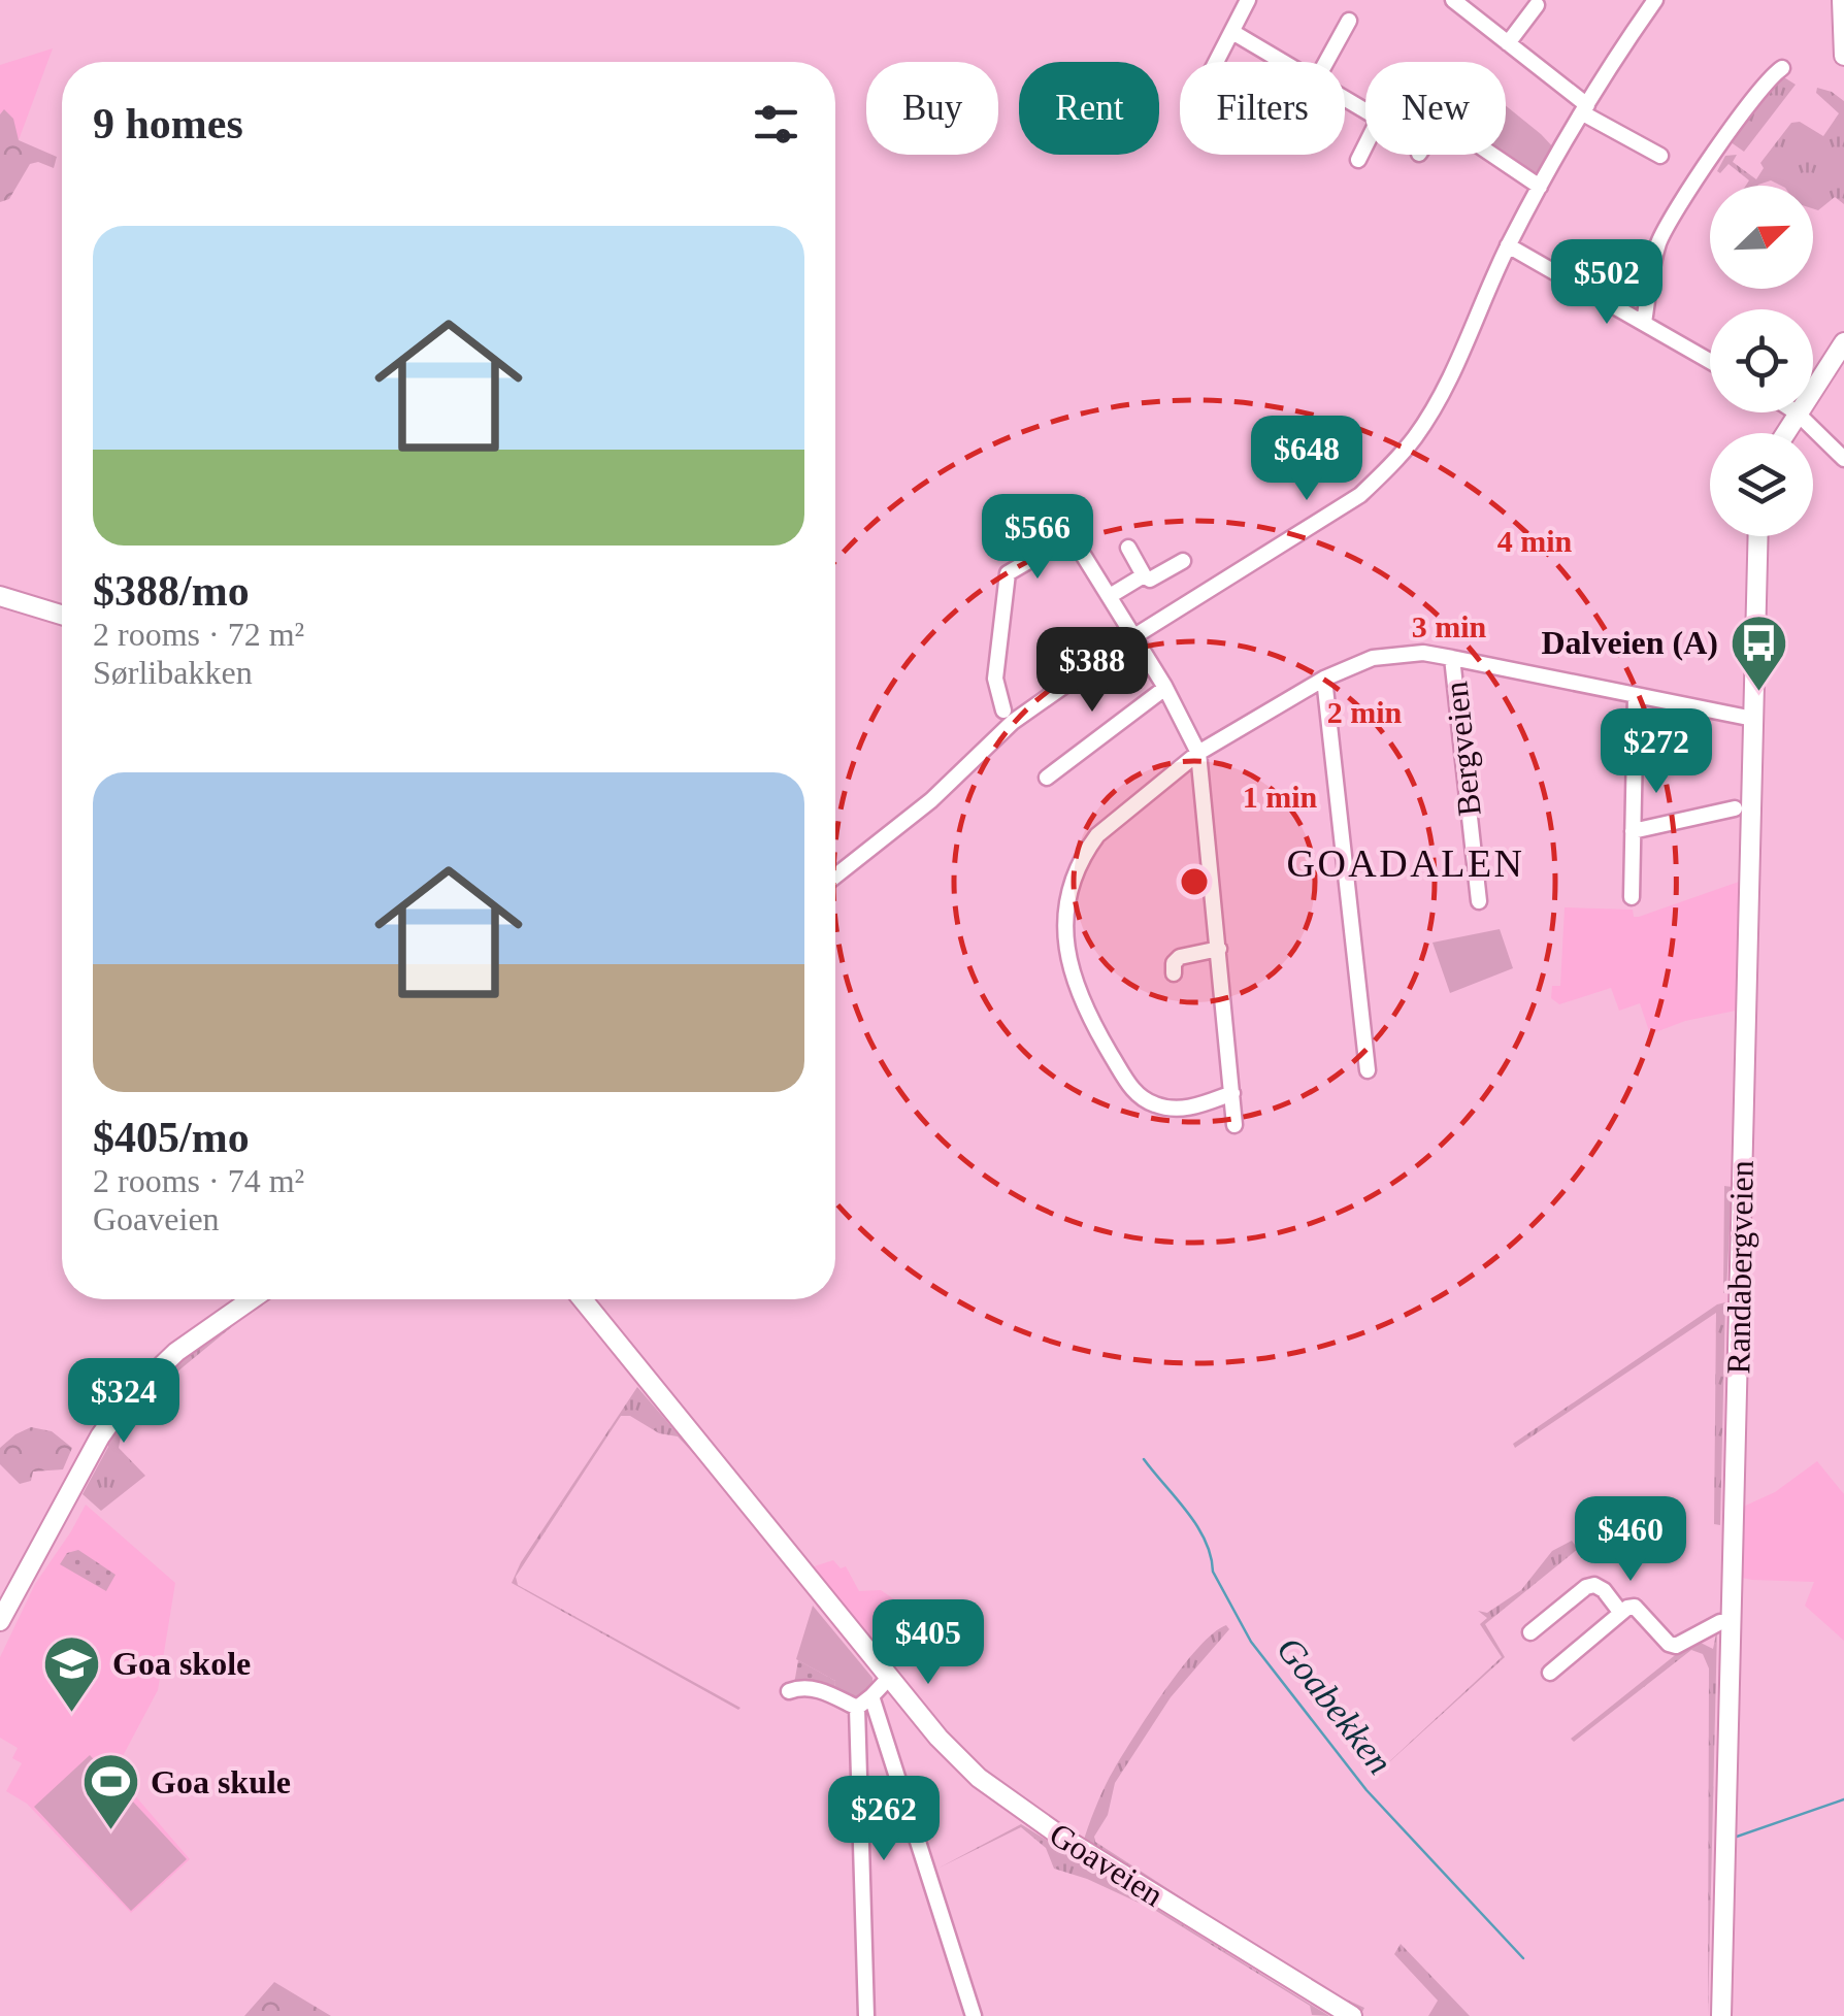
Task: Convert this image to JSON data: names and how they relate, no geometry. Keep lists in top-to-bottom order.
{
  "streets": {
    "main road": ["Randabergveien", "Goaveien"],
    "street": ["Bergveien"]
  },
  "districts": ["GOADALEN"],
  "water": ["Goabekken"],
  "places": {
    "bus stop": ["Dalveien (A)"],
    "school or university": ["Goa skole"],
    "sports": ["Goa skule"]
  },
  "north": "top right",
  "page": {
    "chip": [
      "Buy",
      "Rent",
      "Filters",
      "New"
    ],
    "heading": "9 homes",
    "list": [
      {
        "name": "$388/mo",
        "note": "2 rooms · 72 m² · Sørlibakken"
      },
      {
        "name": "$405/mo",
        "note": "2 rooms · 74 m² · Goaveien"
      }
    ],
    "price": [
      "$502",
      "$648",
      "$566",
      "$388",
      "$272",
      "$324",
      "$460",
      "$405",
      "$262"
    ]
  },
  "rings": [
    "4 min",
    "3 min",
    "2 min",
    "1 min"
  ]
}
